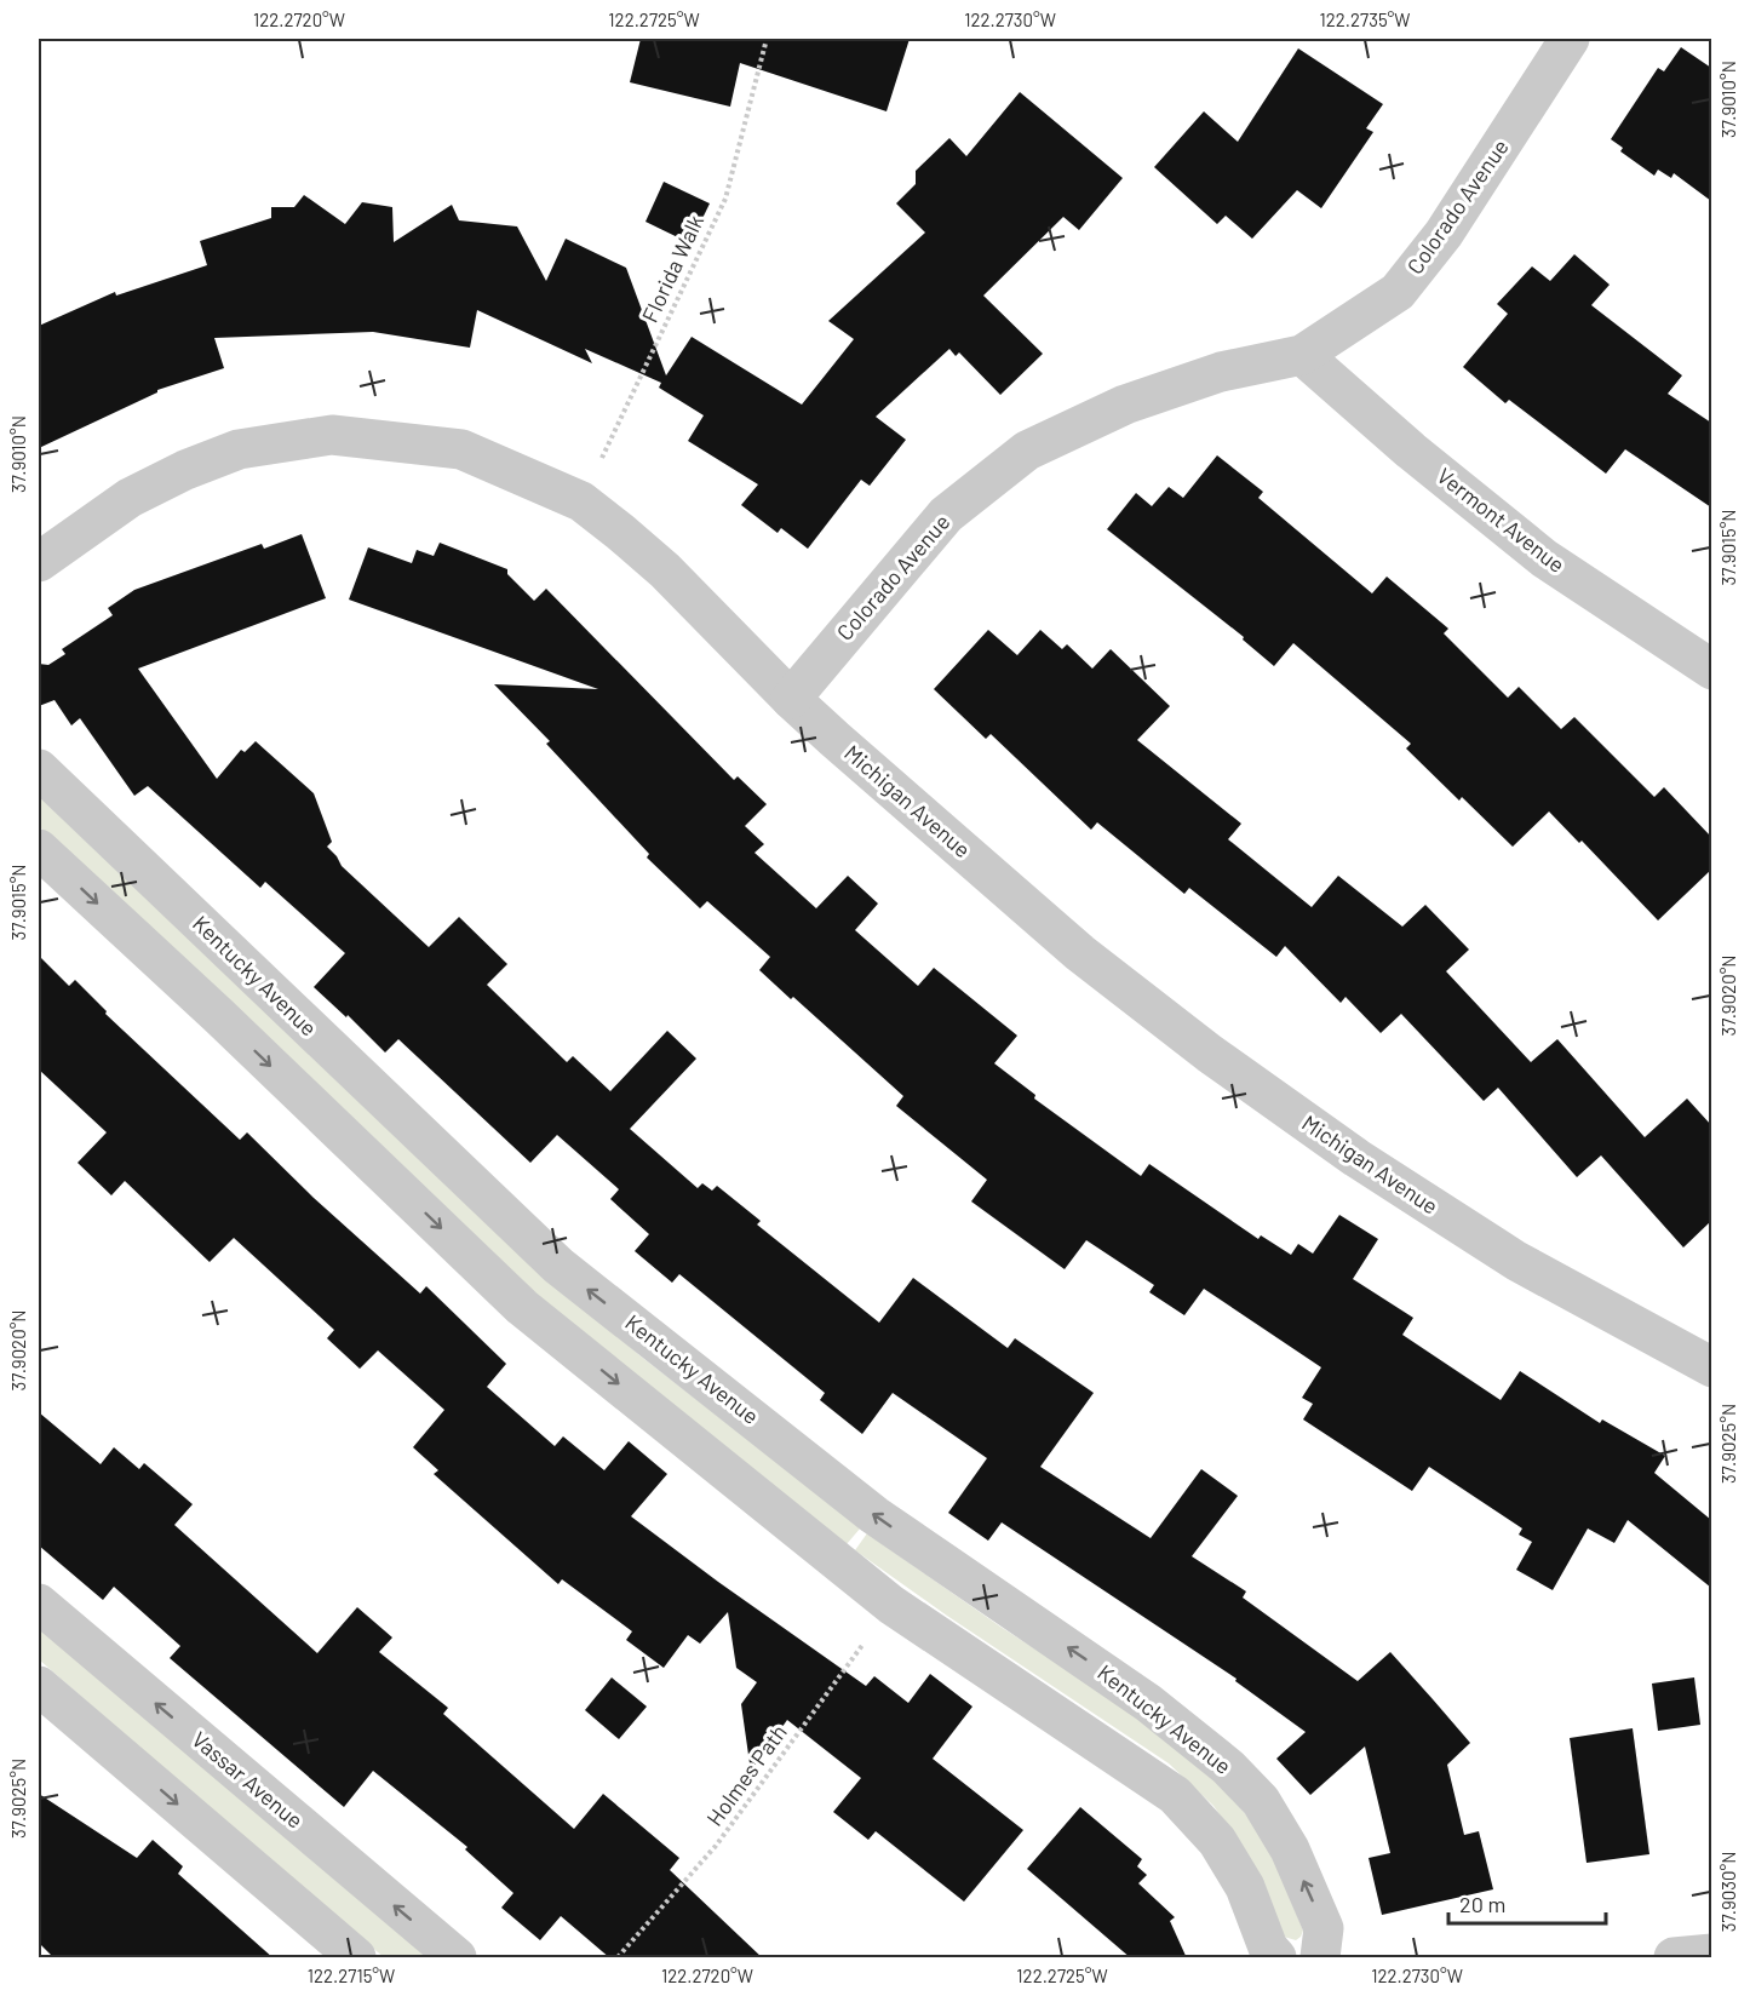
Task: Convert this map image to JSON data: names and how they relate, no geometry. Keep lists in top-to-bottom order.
{
  "streets": {
    "street": [
      "Colorado Avenue",
      "Vermont Avenue",
      "Michigan Avenue",
      "Kentucky Avenue",
      "Vassar Avenue"
    ],
    "path": ["Florida Walk", "Holmes Path"]
  },
  "crossings": [
    ["Colorado Avenue", "Vermont Avenue"],
    ["Colorado Avenue", "Michigan Avenue"],
    ["Florida Walk", "Michigan Avenue"]
  ],
  "scale_bar": "20 m",
  "coordinates": [
    "122.2720°W",
    "122.2725°W",
    "122.2730°W",
    "122.2735°W",
    "37.9010°N",
    "37.9015°N",
    "37.9020°N",
    "37.9025°N",
    "37.9030°N",
    "122.2715°W"
  ]
}
